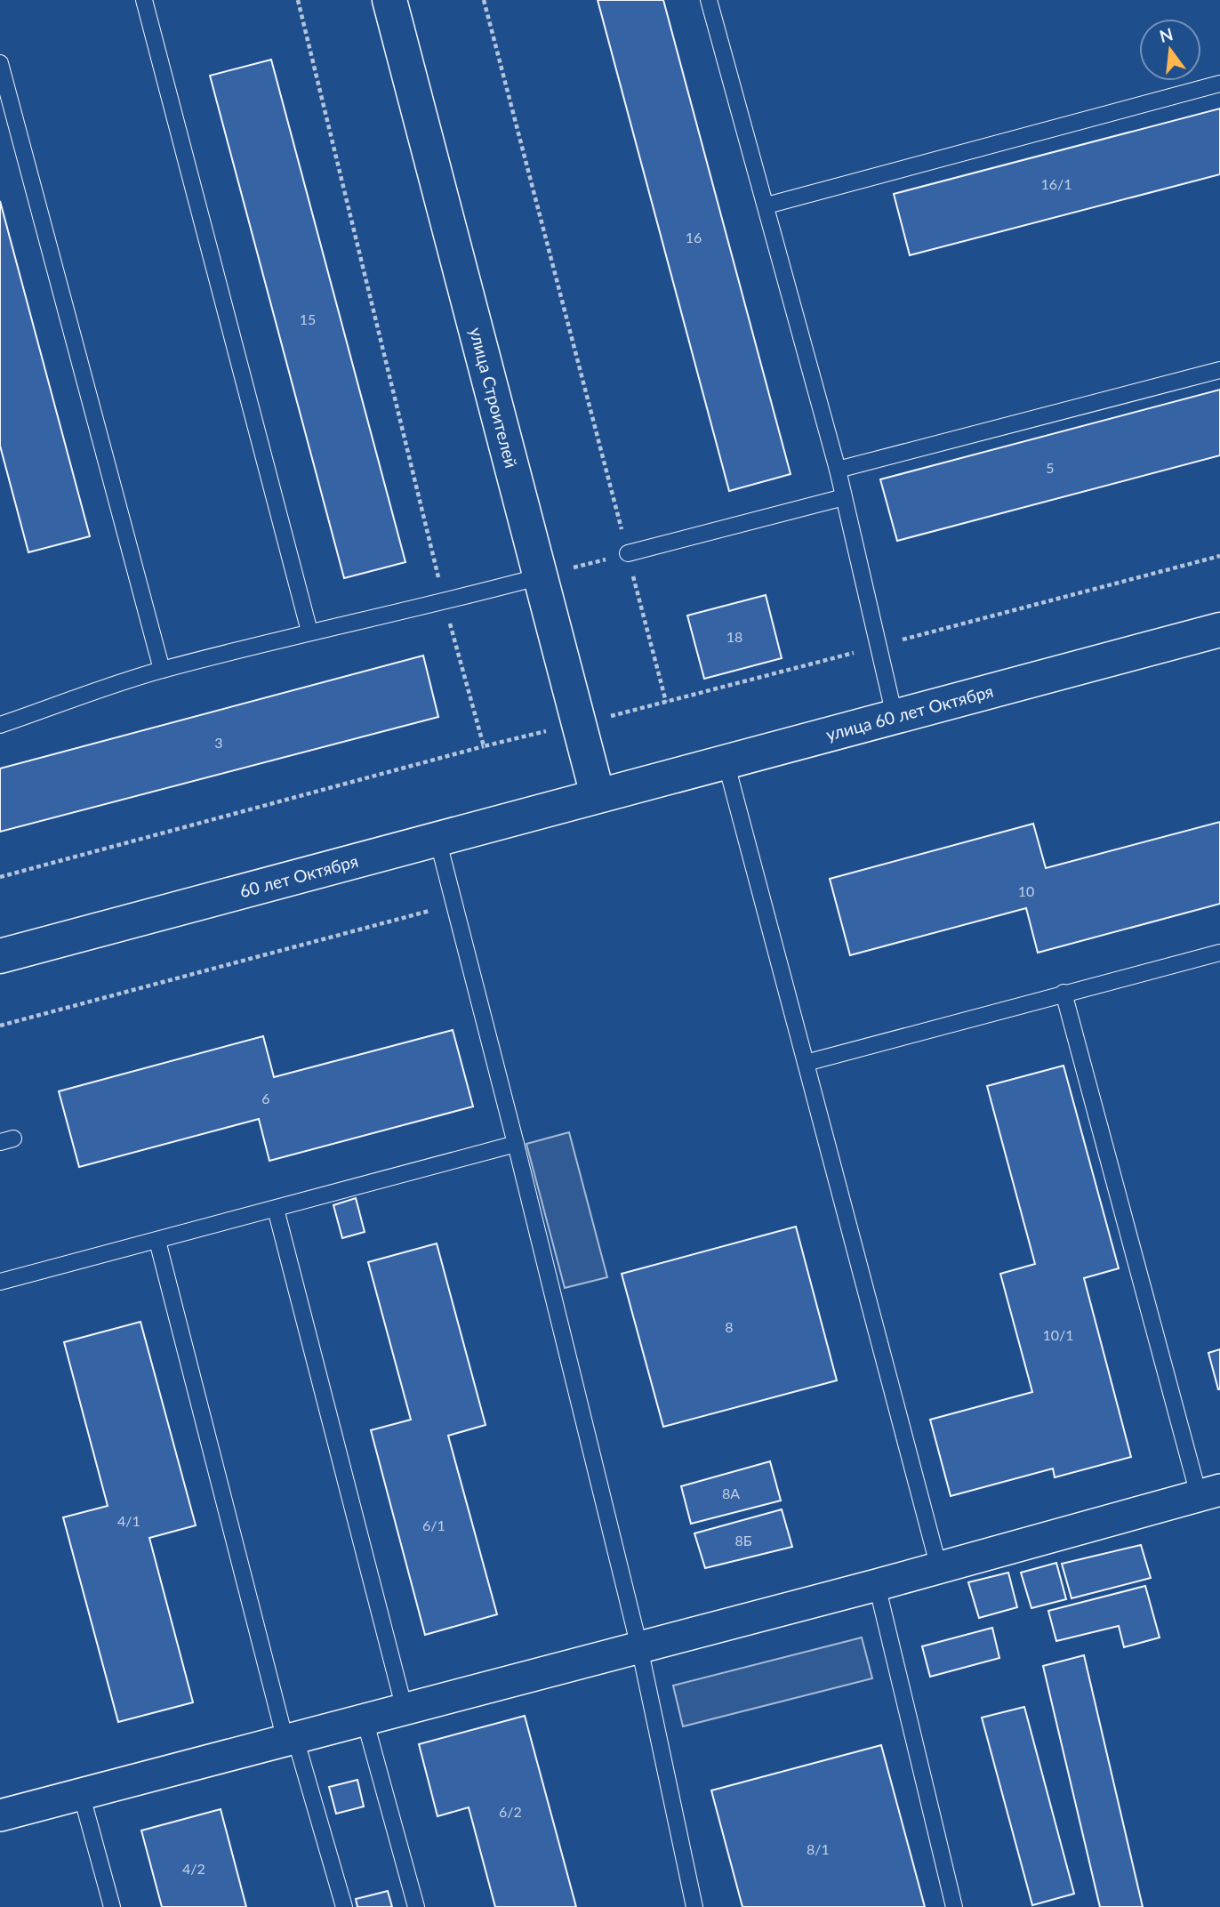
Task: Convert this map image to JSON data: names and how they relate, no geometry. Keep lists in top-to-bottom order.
{
  "streets": {
    "main road": ["улица Строителей", "улица 60 лет Октября", "60 лет Октября"]
  },
  "crossings": [
    ["улица Строителей", "улица 60 лет Октября"],
    ["улица Строителей", "60 лет Октября"],
    ["улица 60 лет Октября", "60 лет Октября"]
  ],
  "house_numbers": [
    "16/1",
    "16",
    "15",
    "5",
    "18",
    "3",
    "10",
    "6",
    "8",
    "10/1",
    "8А",
    "4/1",
    "6/1",
    "8Б",
    "6/2",
    "8/1",
    "4/2"
  ],
  "north": "top"
}
